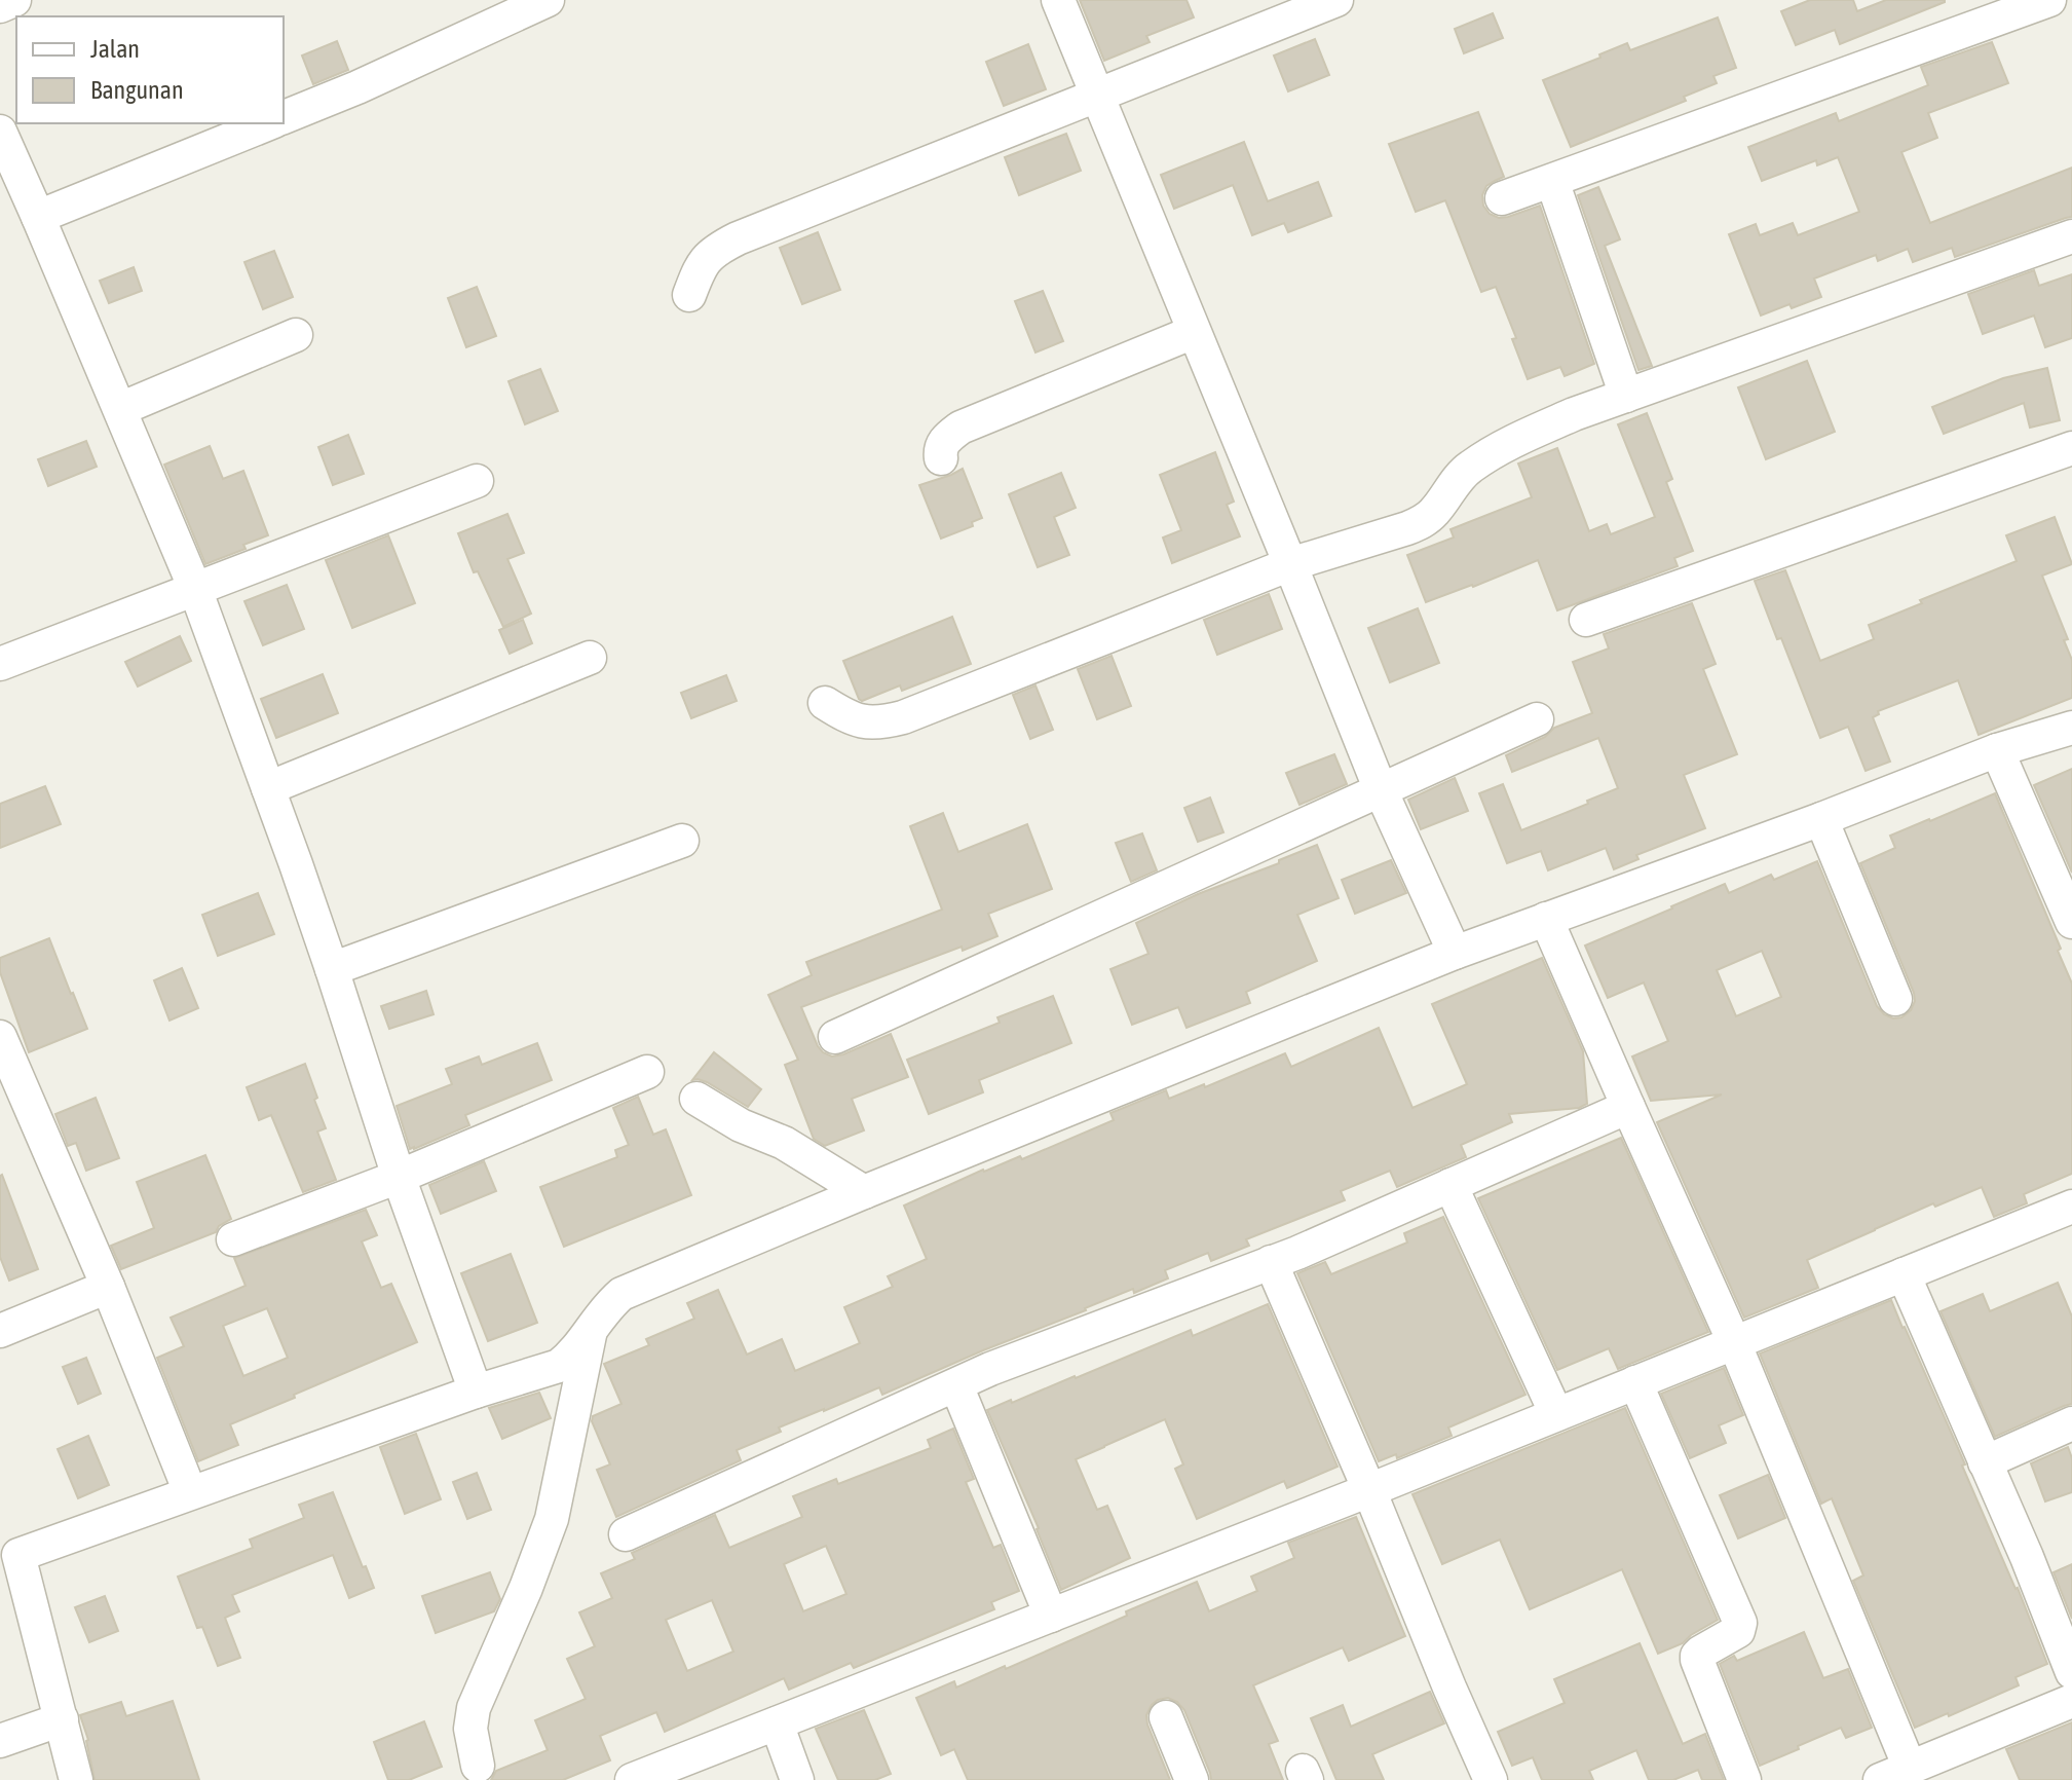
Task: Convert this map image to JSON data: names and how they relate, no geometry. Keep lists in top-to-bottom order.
{
  "legend": ["Jalan", "Bangunan"]
}
